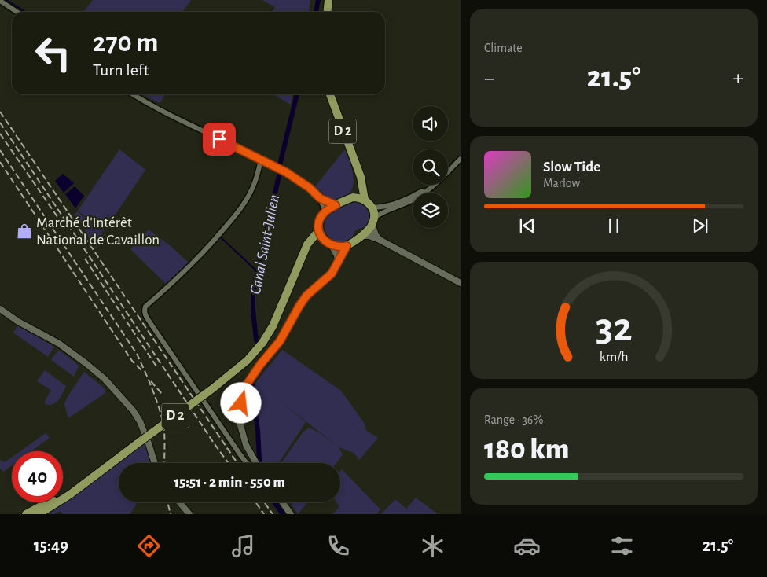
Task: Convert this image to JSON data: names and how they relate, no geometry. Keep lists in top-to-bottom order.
{
  "streets": {
    "main road": ["D 2"]
  },
  "water": ["Canal Saint-Julien"],
  "places": {
    "shop": ["Marché d'Intérêt National de Cavaillon"]
  },
  "page": {
    "tile": [
      "Climate",
      ["Range · 36%", "180 km"]
    ],
    "turn": ["270 m", "Turn left"],
    "heat": ["−", "21.5°", "+"],
    "song": ["Slow Tide", "Marlow"],
    "limit": "40",
    "trip": "15:51 · 2 min · 550 m",
    "tabs": ["15:49", "21.5°"],
    "gauge": ["32", "km/h"]
  }
}
